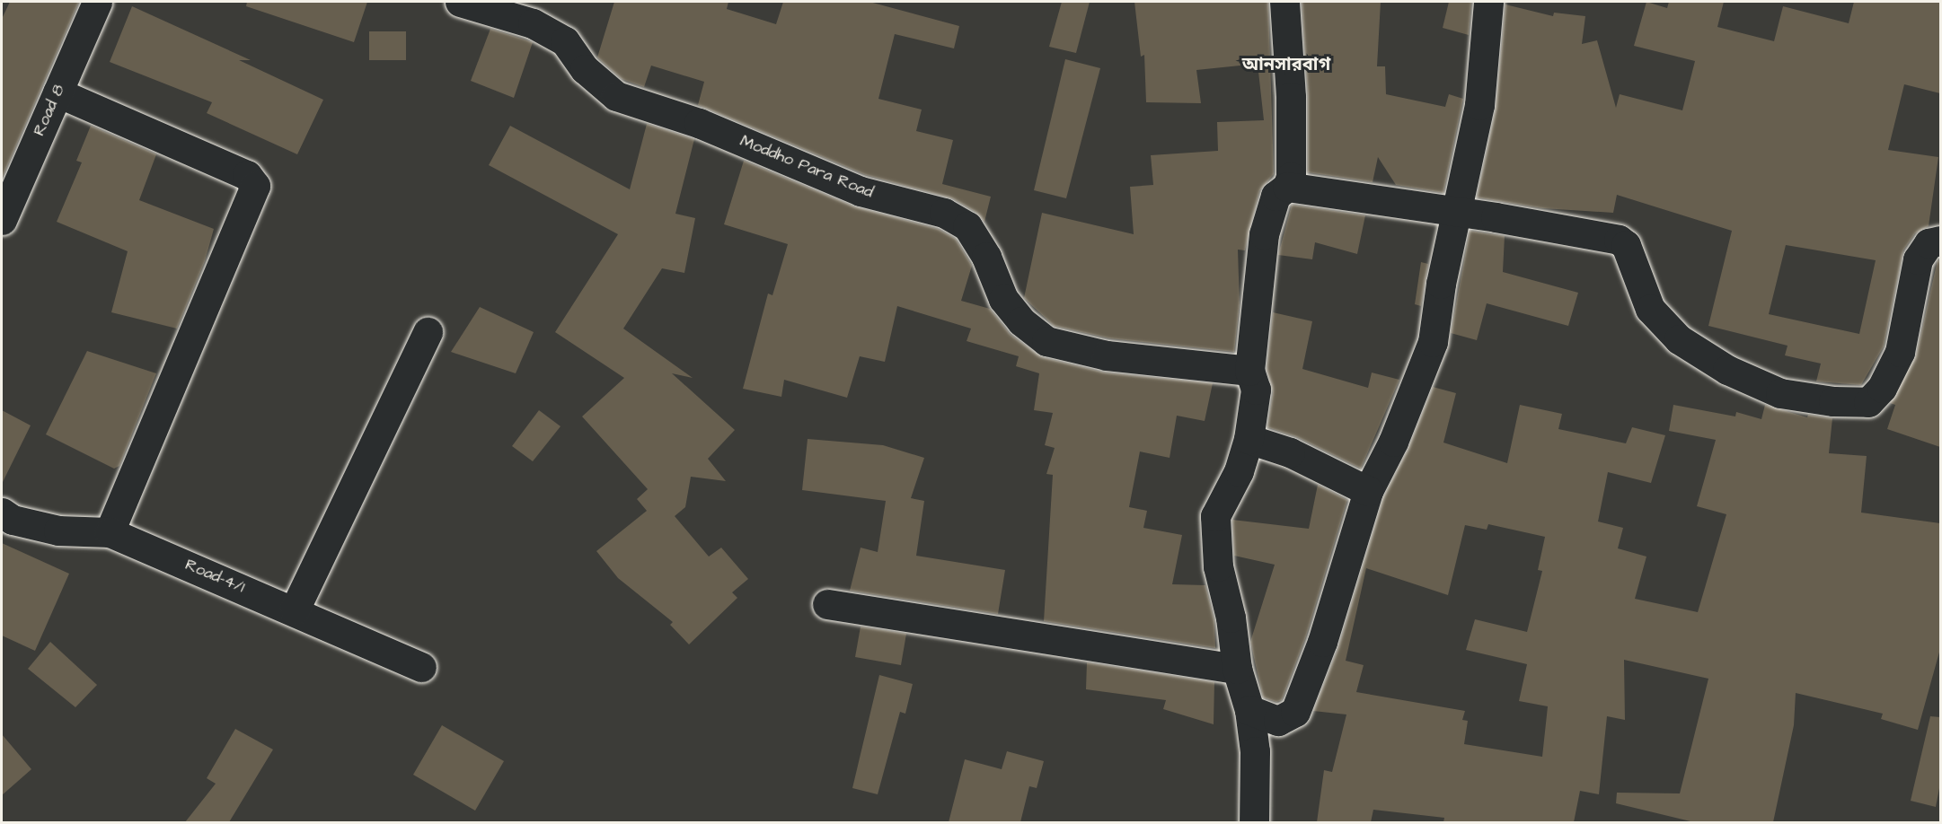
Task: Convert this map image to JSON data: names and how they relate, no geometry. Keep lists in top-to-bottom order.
{
  "streets": {
    "street": ["Road 8", "Moddho Para Road", "Road-4/1"]
  },
  "districts": ["আনসারবাগ"]
}
